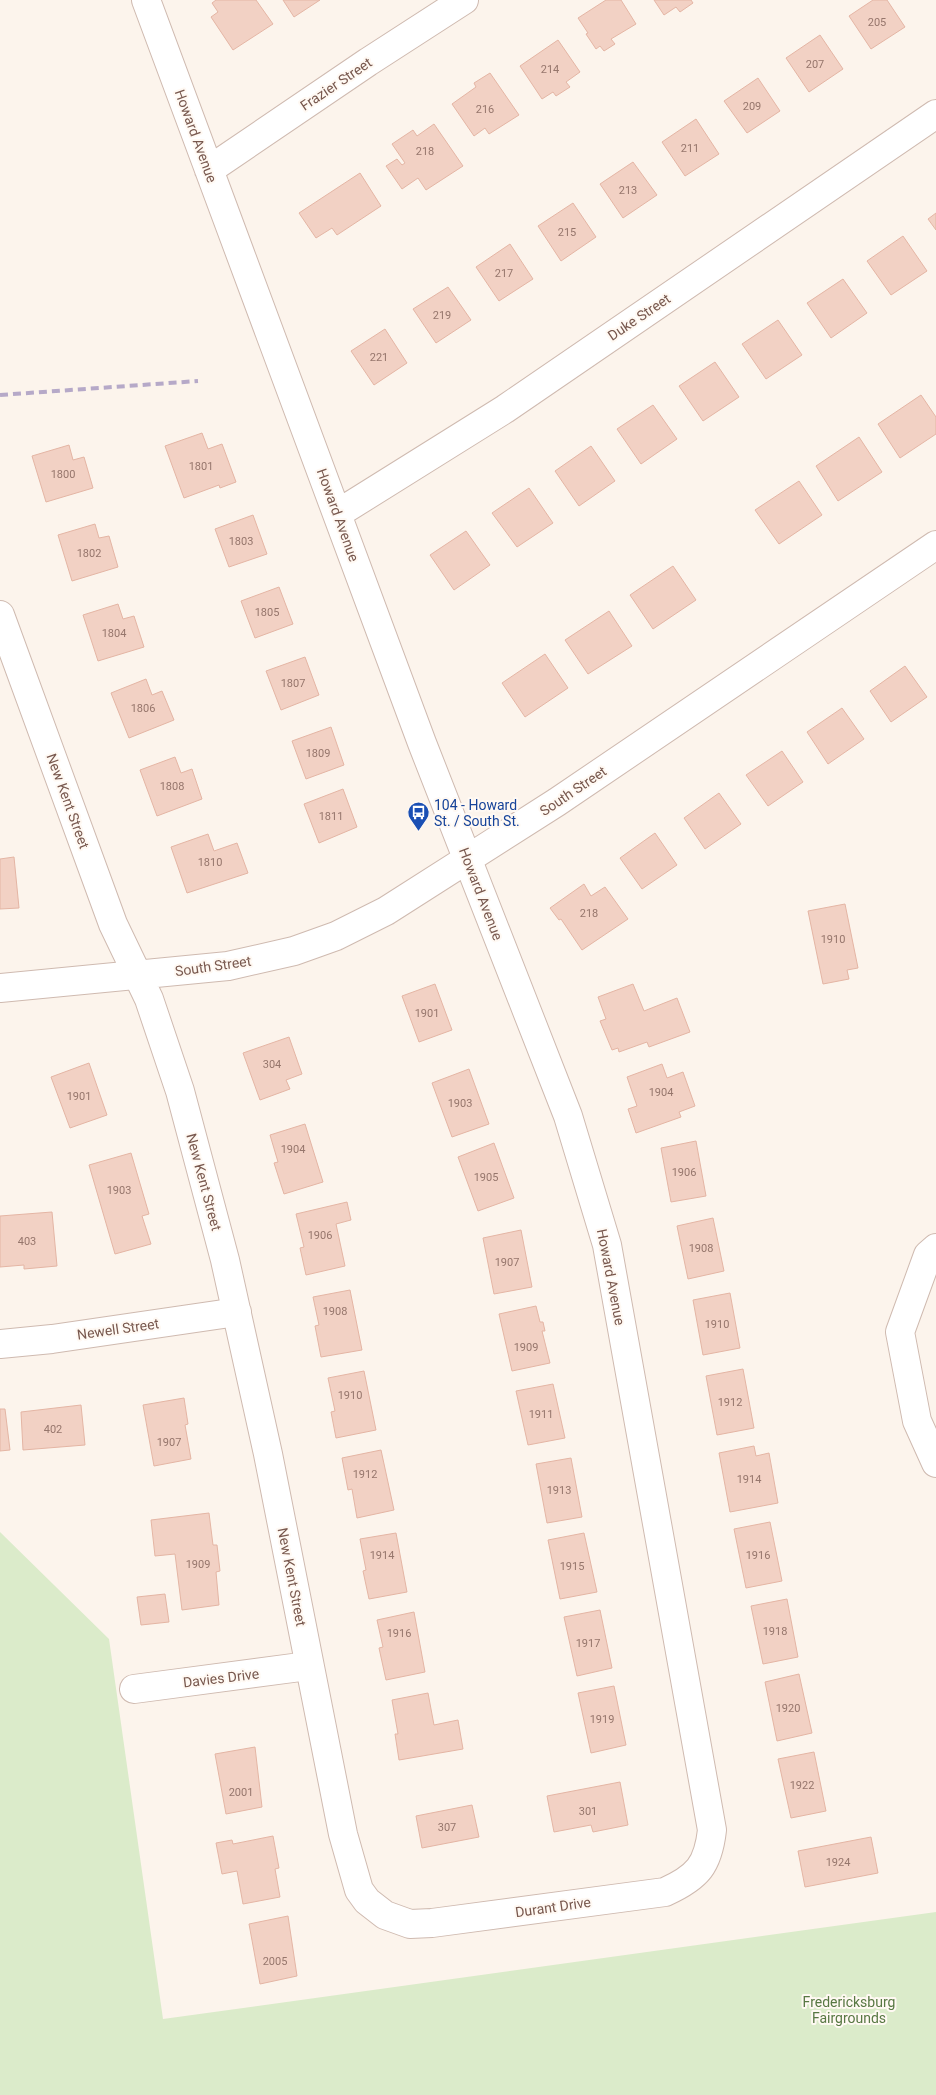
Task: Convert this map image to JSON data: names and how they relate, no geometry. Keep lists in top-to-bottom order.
{
  "streets": {
    "street": [
      "Frazier Street",
      "Howard Avenue",
      "Duke Street",
      "South Street",
      "New Kent Street",
      "Newell Street",
      "Davies Drive",
      "Durant Drive"
    ]
  },
  "crossings": [
    ["Frazier Street", "Howard Avenue"],
    ["Howard Avenue", "Duke Street"],
    ["Howard Avenue", "South Street"],
    ["Howard Avenue", "Durant Drive"],
    ["South Street", "New Kent Street"],
    ["New Kent Street", "Newell Street"],
    ["New Kent Street", "Davies Drive"],
    ["New Kent Street", "Durant Drive"]
  ],
  "parks": ["Fredericksburg Fairgrounds"],
  "places": {
    "bus stop": ["104 - Howard St. / South St."]
  },
  "house_numbers": [
    "205",
    "207",
    "214",
    "209",
    "216",
    "211",
    "218",
    "213",
    "215",
    "217",
    "219",
    "221",
    "1801",
    "1800",
    "1803",
    "1802",
    "1805",
    "1804",
    "1807",
    "1806",
    "1809",
    "1808",
    "1811",
    "1810",
    "218",
    "1910",
    "1901",
    "304",
    "1904",
    "1901",
    "1903",
    "1904",
    "1906",
    "1905",
    "1903",
    "1906",
    "403",
    "1908",
    "1907",
    "1908",
    "1910",
    "1909",
    "1910",
    "1912",
    "1911",
    "402",
    "1907",
    "1912",
    "1914",
    "1913",
    "1914",
    "1916",
    "1909",
    "1915",
    "1918",
    "1916",
    "1917",
    "1920",
    "1919",
    "1922",
    "2001",
    "301",
    "307",
    "1924",
    "2005"
  ]
}
